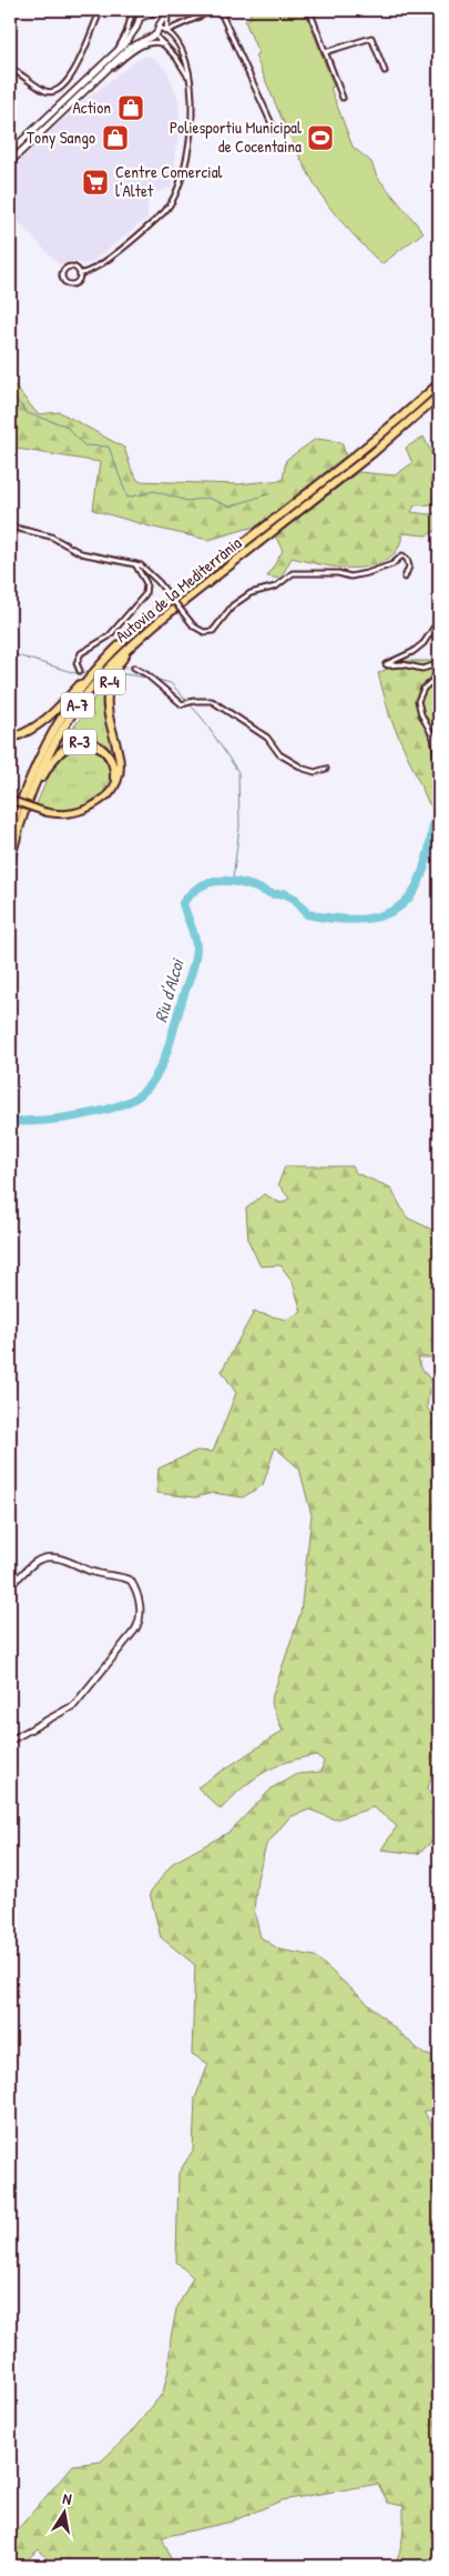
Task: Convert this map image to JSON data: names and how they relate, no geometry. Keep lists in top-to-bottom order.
{
  "streets": {
    "highway": [
      "Autovia de la Mediterrània",
      "R-4",
      "A-7",
      "R-3"
    ]
  },
  "crossings": [
    ["Autovia de la Mediterrània", "R-4"],
    ["Autovia de la Mediterrània", "R-3"],
    ["R-4", "R-3"]
  ],
  "water": ["Riu d'Alcoi"],
  "places": {
    "shop": ["Action", "Tony Sango"],
    "sports": ["Poliesportiu Municipal de Cocentaina"],
    "supermarket": ["Centre Comercial l'Altet"]
  },
  "north": "top"
}
